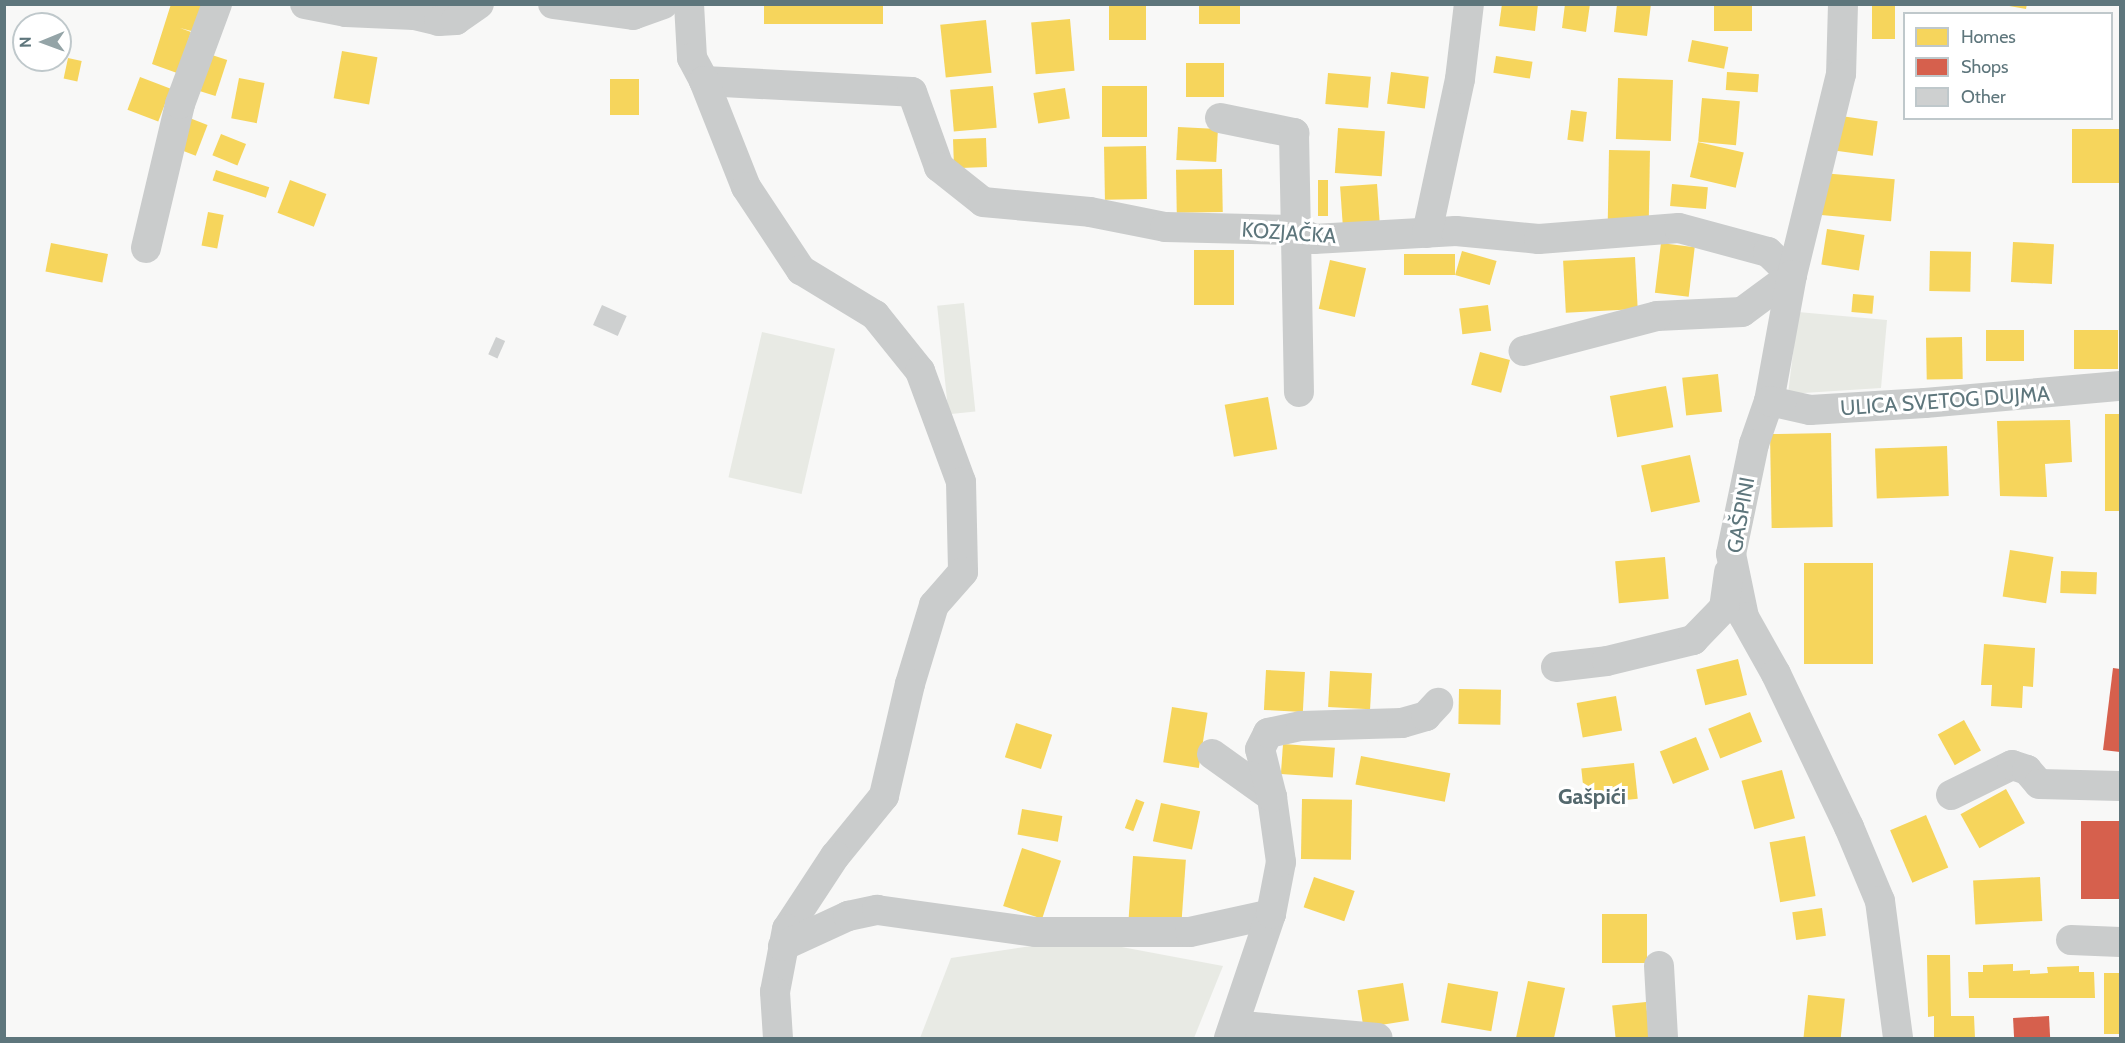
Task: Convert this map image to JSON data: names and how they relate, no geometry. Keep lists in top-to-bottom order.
{
  "streets": {
    "street": ["KOZJAČKA", "ULICA SVETOG DUJMA", "GAŠPINI"]
  },
  "crossings": [
    ["KOZJAČKA", "GAŠPINI"],
    ["ULICA SVETOG DUJMA", "GAŠPINI"]
  ],
  "districts": ["Gašpići"],
  "legend": ["Homes", "Shops", "Other"],
  "north": "left"
}
